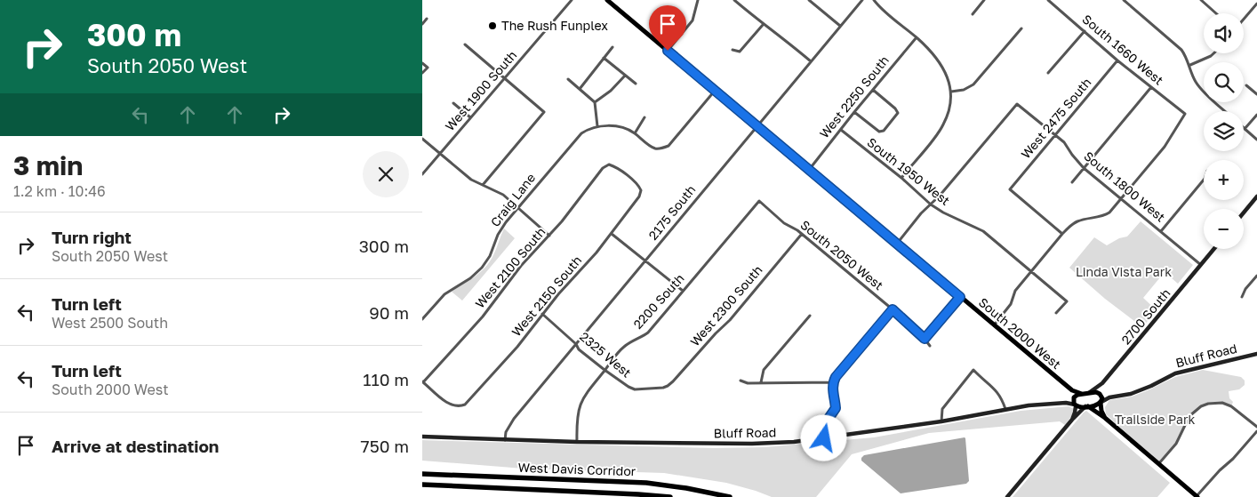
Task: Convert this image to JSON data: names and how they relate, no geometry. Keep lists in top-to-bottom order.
{
  "streets": {
    "highway": ["West Davis Corridor"],
    "main road": ["South 2000 West"],
    "street": [
      "South 1660 West",
      "West 1900 South",
      "West 2250 South",
      "West 2475 South",
      "South 1950 West",
      "South 1800 West",
      "Craig Lane",
      "2175 South",
      "South 2050 West",
      "West 2100 South",
      "West 2150 South",
      "2200 South",
      "West 2300 South",
      "2700 South",
      "2325 West",
      "Bluff Road"
    ]
  },
  "crossings": [
    ["South 1660 West", "West 2475 South"],
    ["South 1660 West", "South 1800 West"],
    ["West 2250 South", "South 1950 West"],
    ["West 2250 South", "South 2000 West"],
    ["West 2475 South", "South 1800 West"],
    ["South 1950 West", "South 1800 West"],
    ["South 1800 West", "2700 South"],
    ["2175 South", "South 2000 West"],
    ["2175 South", "2325 West"],
    ["2175 South", "Bluff Road"],
    ["South 2050 West", "2200 South"],
    ["South 2050 West", "West 2300 South"],
    ["West 2100 South", "West 2150 South"],
    ["West 2150 South", "2325 West"],
    ["2200 South", "2325 West"],
    ["2200 South", "Bluff Road"],
    ["West 2300 South", "2325 West"],
    ["2700 South", "Bluff Road"],
    ["South 2000 West", "Bluff Road"]
  ],
  "parks": ["Linda Vista Park", "Trailside Park"],
  "places": ["The Rush Funplex"],
  "page": {
    "turn": ["300 m", "South 2050 West"],
    "map_buttons": ["+", "−"],
    "heading": ["3 min", "1.2 km · 10:46"],
    "list": [
      {
        "name": "Turn right",
        "note": "South 2050 West",
        "value": "300 m"
      },
      {
        "name": "Turn left",
        "note": "West 2500 South",
        "value": "90 m"
      },
      {
        "name": "Turn left",
        "note": "South 2000 West",
        "value": "110 m"
      },
      {
        "name": "Arrive at destination",
        "value": "750 m"
      }
    ]
  }
}
